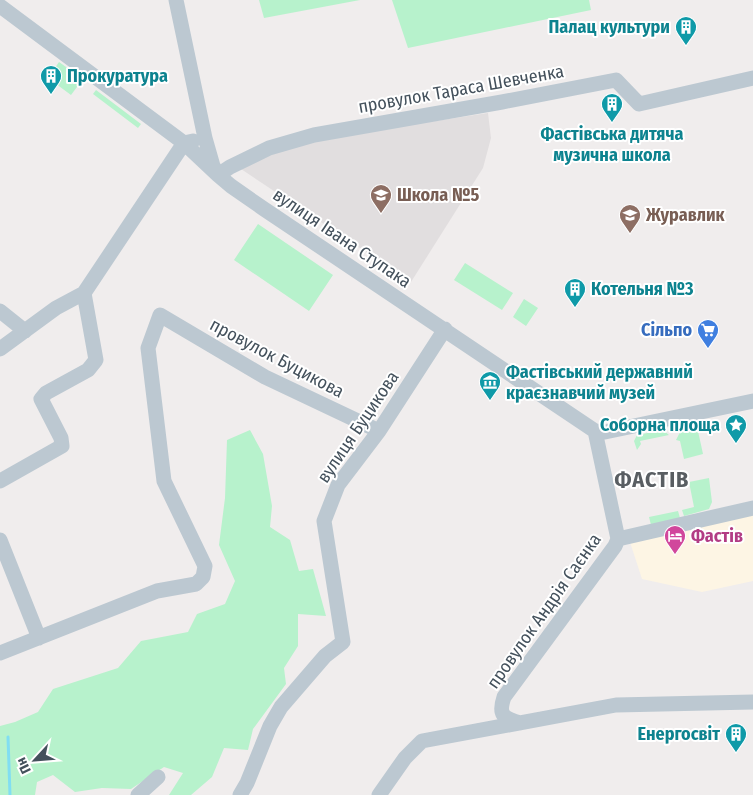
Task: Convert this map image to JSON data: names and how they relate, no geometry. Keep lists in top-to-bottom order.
{
  "streets": {
    "street": [
      "провулок Тараса Шевченка",
      "вулиця Івана Ступака",
      "провулок Буцикова",
      "вулиця Буцикова",
      "провулок Андрія Саєнка"
    ]
  },
  "crossings": [
    ["провулок Тараса Шевченка", "вулиця Івана Ступака"],
    ["вулиця Івана Ступака", "вулиця Буцикова"],
    ["провулок Буцикова", "вулиця Буцикова"]
  ],
  "districts": ["ФАСТІВ"],
  "places": {
    "building": [
      "Палац культури",
      "Прокуратура",
      "Фастівська дитяча музична школа",
      "Котельня №3",
      "Енергосвіт"
    ],
    "school or university": ["Школа №5", "Журавлик"],
    "supermarket": ["Сільпо"],
    "museum": ["Фастівський державний краєзнавчий музей"],
    "place": ["Соборна площа"],
    "hotel": ["Фастів"]
  },
  "north": "bottom left"
}
